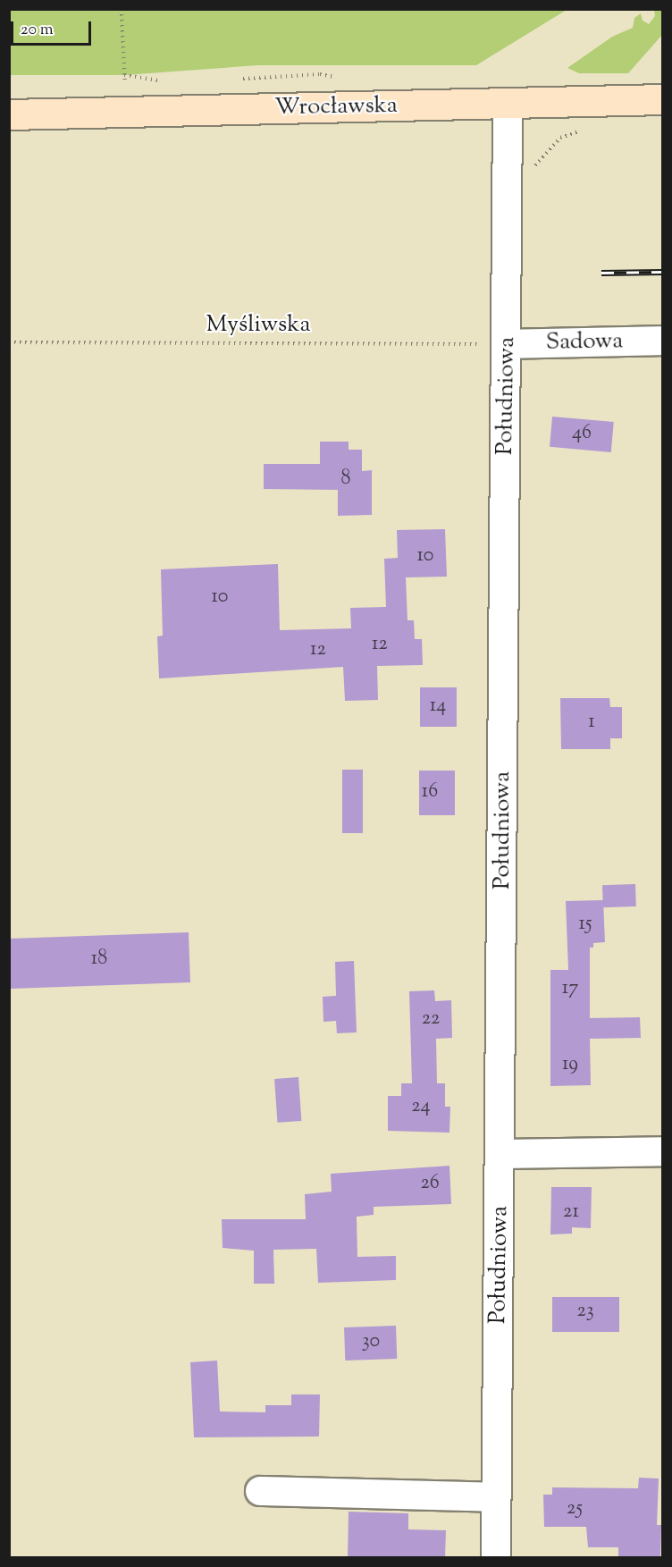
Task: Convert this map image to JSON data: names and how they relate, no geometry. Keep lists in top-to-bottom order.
{
  "streets": {
    "main road": ["Wrocławska"],
    "street": ["Sadowa", "Południowa"],
    "path": ["Myśliwska"]
  },
  "crossings": [
    ["Wrocławska", "Południowa"],
    ["Myśliwska", "Sadowa"],
    ["Myśliwska", "Południowa"],
    ["Sadowa", "Południowa"]
  ],
  "house_numbers": [
    "46",
    "8",
    "10",
    "10",
    "12",
    "12",
    "14",
    "1",
    "16",
    "15",
    "18",
    "17",
    "22",
    "19",
    "24",
    "26",
    "21",
    "23",
    "30",
    "25"
  ],
  "scale_bar": "20 m"
}
